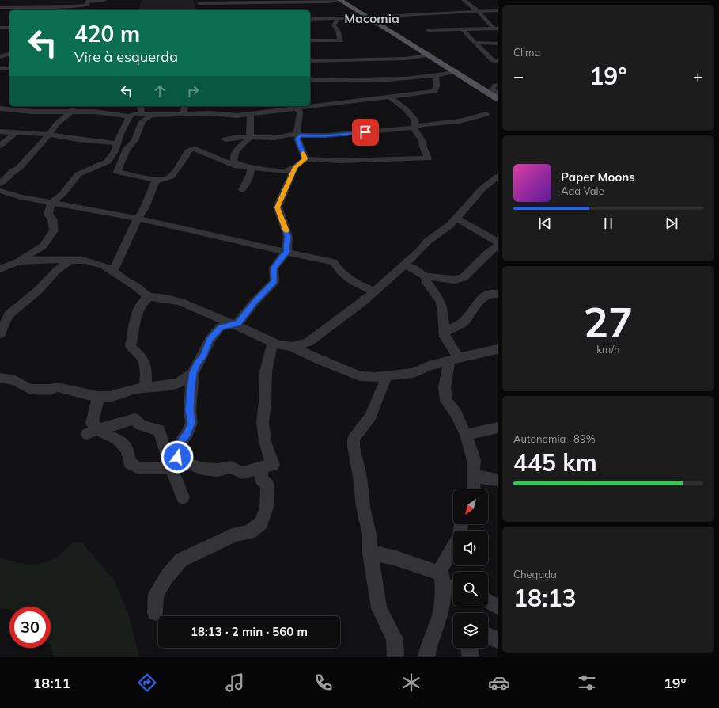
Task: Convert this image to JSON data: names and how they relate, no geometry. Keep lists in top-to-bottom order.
{
  "districts": ["Macomia"],
  "north": "bottom left",
  "page": {
    "tile": [
      "Clima",
      ["27", "km/h"],
      ["Autonomia · 89%", "445 km"],
      ["Chegada", "18:13"]
    ],
    "turn": ["420 m", "Vire à esquerda"],
    "heat": ["−", "19°", "+"],
    "song": ["Paper Moons", "Ada Vale"],
    "limit": "30",
    "trip": "18:13 · 2 min · 560 m",
    "tabs": ["18:11", "19°"]
  }
}
